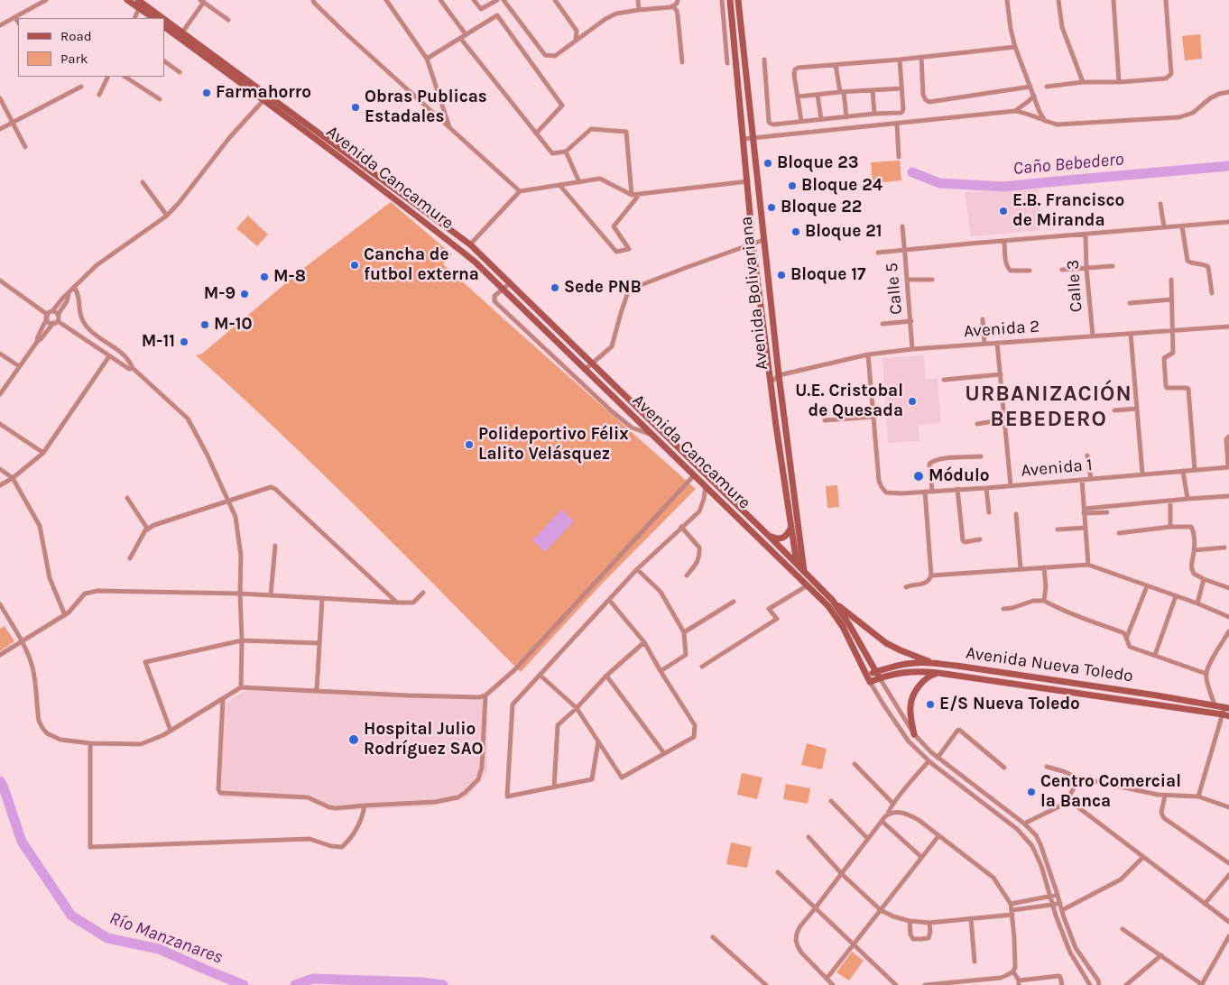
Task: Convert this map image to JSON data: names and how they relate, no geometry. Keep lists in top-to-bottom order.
{
  "streets": {
    "main road": ["Avenida Cancamure", "Avenida Bolivariana", "Avenida Nueva Toledo"],
    "street": [
      "Calle 3",
      "Calle 5",
      "Avenida 2",
      "Avenida 1"
    ]
  },
  "crossings": [
    ["Avenida Cancamure", "Avenida Bolivariana"],
    ["Avenida Cancamure", "Avenida Nueva Toledo"],
    ["Calle 3", "Avenida 2"],
    ["Calle 5", "Avenida 2"],
    ["Avenida Bolivariana", "Avenida 2"]
  ],
  "districts": ["URBANIZACIÓN BEBEDERO"],
  "water": ["Caño Bebedero", "Río Manzanares"],
  "places": [
    "Farmahorro",
    "Obras Publicas Estadales",
    "Bloque 23",
    "Bloque 24",
    "Bloque 22",
    "E.B. Francisco de Miranda",
    "Bloque 21",
    "Cancha de futbol externa",
    "Bloque 17",
    "M-8",
    "Sede PNB",
    "M-9",
    "M-10",
    "M-11",
    "U.E. Cristobal de Quesada",
    "Polideportivo Félix Lalito Velásquez",
    "Módulo",
    "E/S Nueva Toledo",
    "Hospital Julio Rodríguez SAO",
    "Centro Comercial la Banca"
  ],
  "legend": ["Road", "Park"]
}
